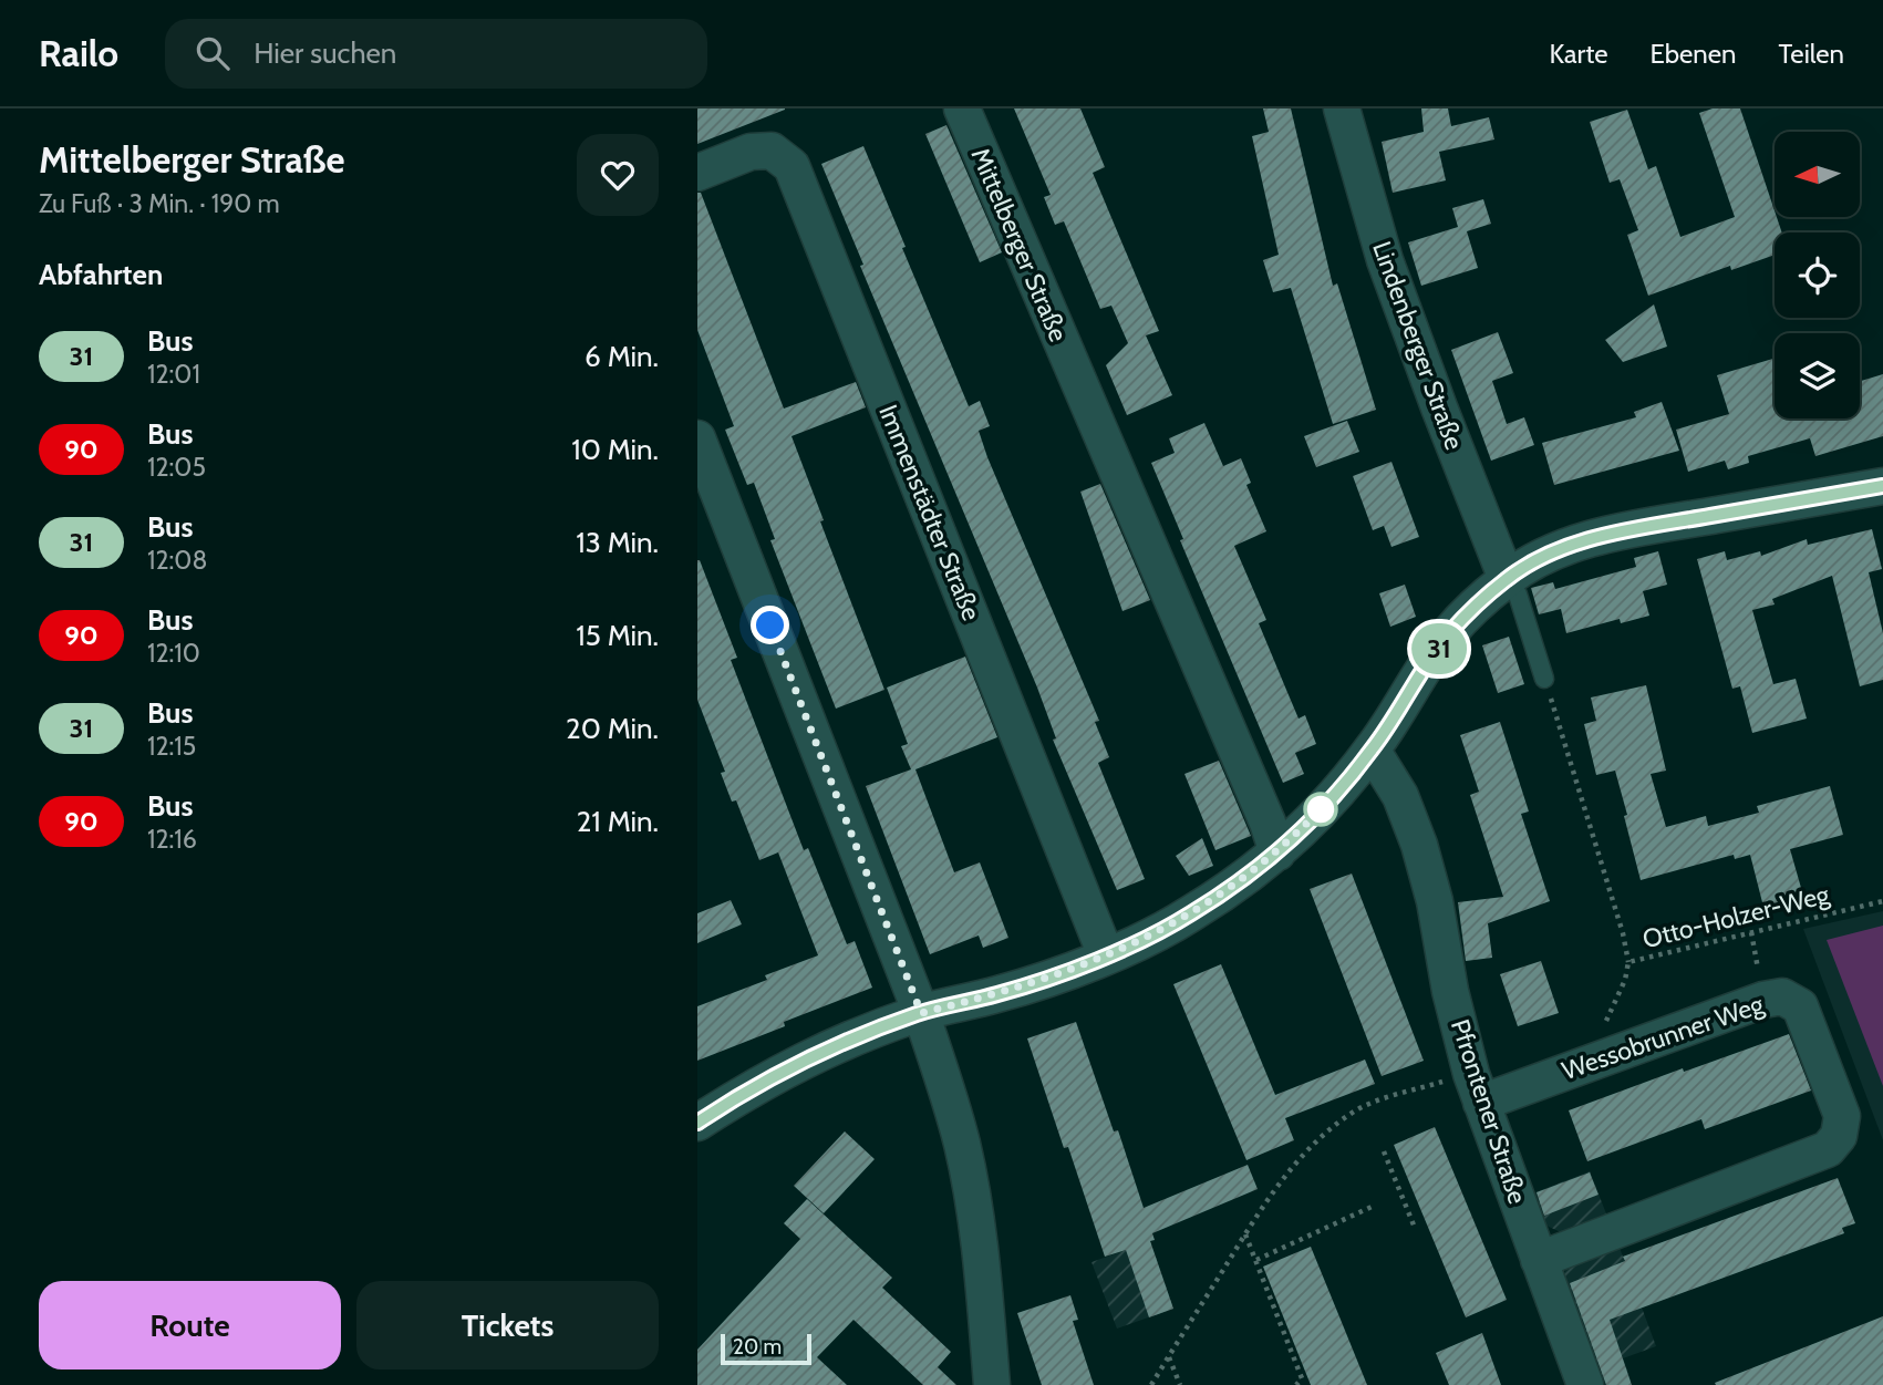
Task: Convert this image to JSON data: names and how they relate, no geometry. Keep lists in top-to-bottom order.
{
  "streets": {
    "street": [
      "Mittelberger Straße",
      "Lindenberger Straße",
      "Immenstädter Straße",
      "Wessobrunner Weg",
      "Pfrontener Straße"
    ],
    "path": ["Otto-Holzer-Weg"]
  },
  "crossings": [
    ["Wessobrunner Weg", "Pfrontener Straße"]
  ],
  "lines": ["bus line 31"],
  "scale_bar": "20 m",
  "north": "left",
  "page": {
    "header": "Railo",
    "search": "Hier suchen",
    "nav": ["Karte", "Ebenen", "Teilen"],
    "heading": [
      ["Mittelberger Straße", "Zu Fuß · 3 Min. · 190 m"],
      "Abfahrten"
    ],
    "on_map": "31",
    "list": [
      {
        "mark": "31",
        "name": "Bus",
        "note": "12:01",
        "value": "6 Min."
      },
      {
        "mark": "90",
        "name": "Bus",
        "note": "12:05",
        "value": "10 Min."
      },
      {
        "mark": "31",
        "name": "Bus",
        "note": "12:08",
        "value": "13 Min."
      },
      {
        "mark": "90",
        "name": "Bus",
        "note": "12:10",
        "value": "15 Min."
      },
      {
        "mark": "31",
        "name": "Bus",
        "note": "12:15",
        "value": "20 Min."
      },
      {
        "mark": "90",
        "name": "Bus",
        "note": "12:16",
        "value": "21 Min."
      }
    ],
    "buttons": ["Route", "Tickets"],
    "scale": "20 m"
  }
}
